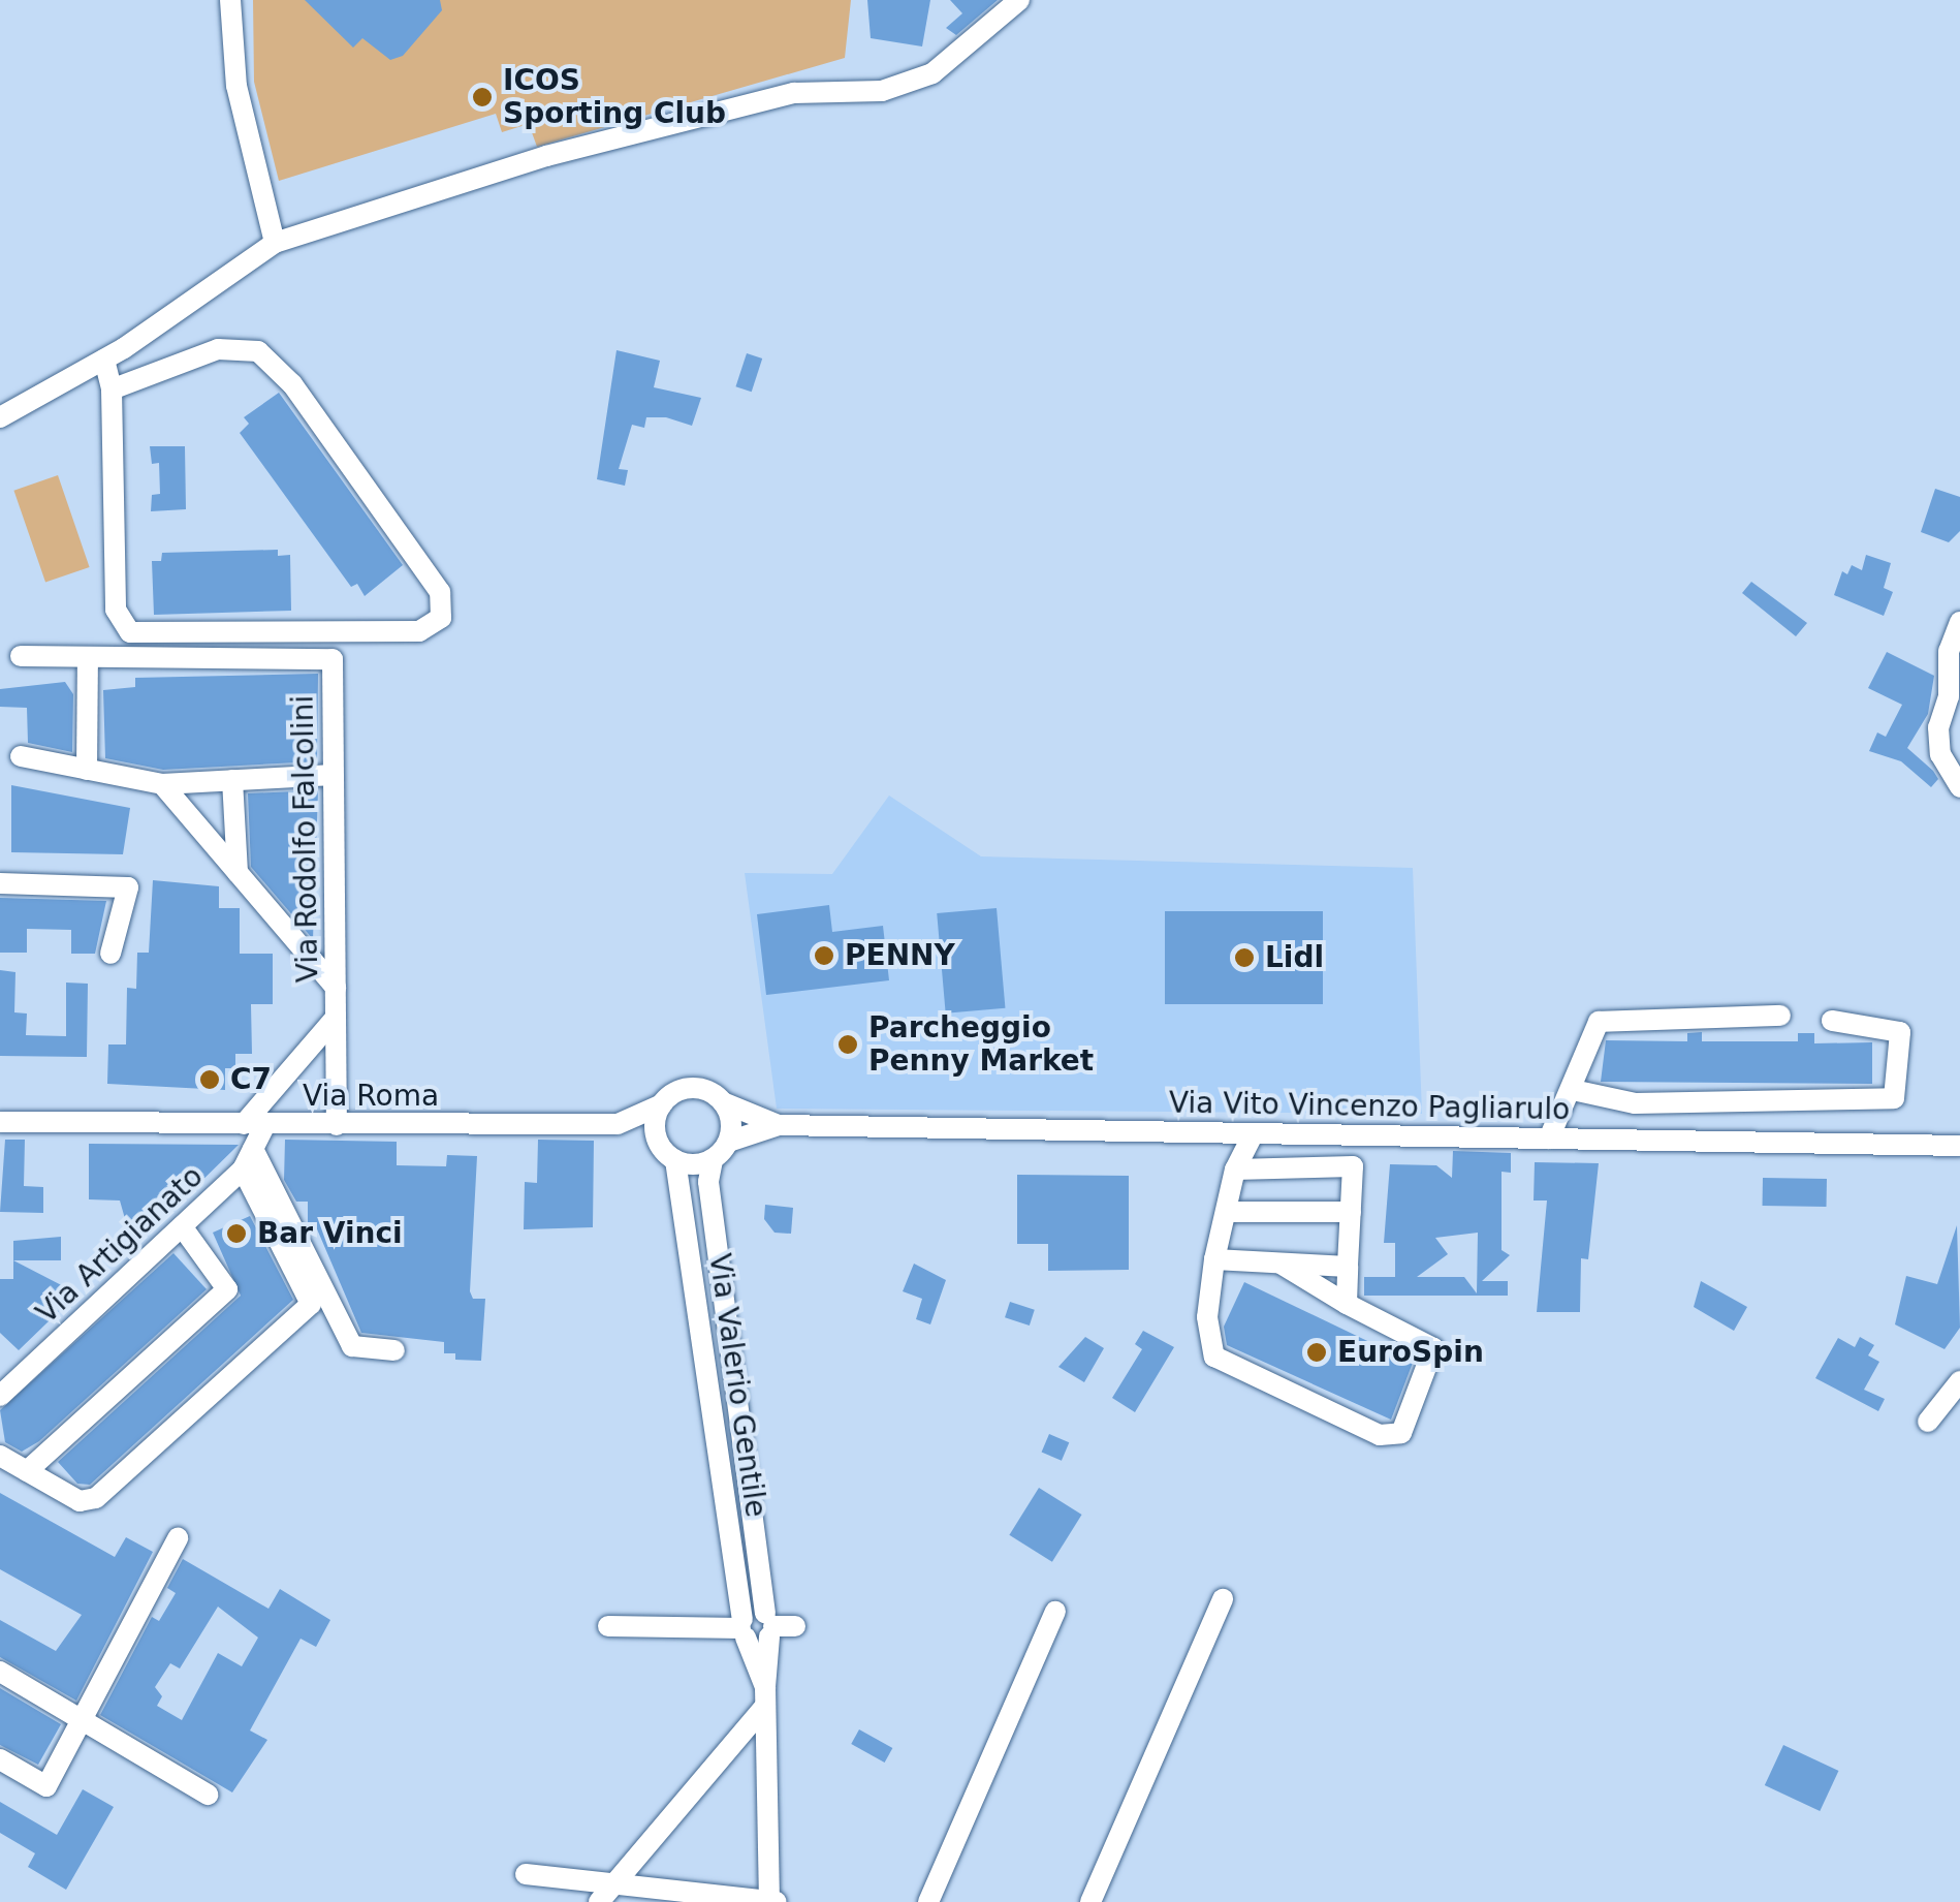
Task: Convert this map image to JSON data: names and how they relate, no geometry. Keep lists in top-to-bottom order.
{
  "streets": {
    "street": [
      "Via Rodolfo Falcolini",
      "Via Roma",
      "Via Vito Vincenzo Pagliarulo",
      "Via Artigianato",
      "Via Valerio Gentile"
    ]
  },
  "crossings": [
    ["Via Rodolfo Falcolini", "Via Roma"],
    ["Via Rodolfo Falcolini", "Via Artigianato"],
    ["Via Roma", "Via Vito Vincenzo Pagliarulo"],
    ["Via Roma", "Via Artigianato"],
    ["Via Roma", "Via Valerio Gentile"],
    ["Via Vito Vincenzo Pagliarulo", "Via Valerio Gentile"]
  ],
  "places": [
    "ICOS Sporting Club",
    "PENNY",
    "Lidl",
    "Parcheggio Penny Market",
    "C7",
    "Bar Vinci",
    "EuroSpin"
  ]
}
